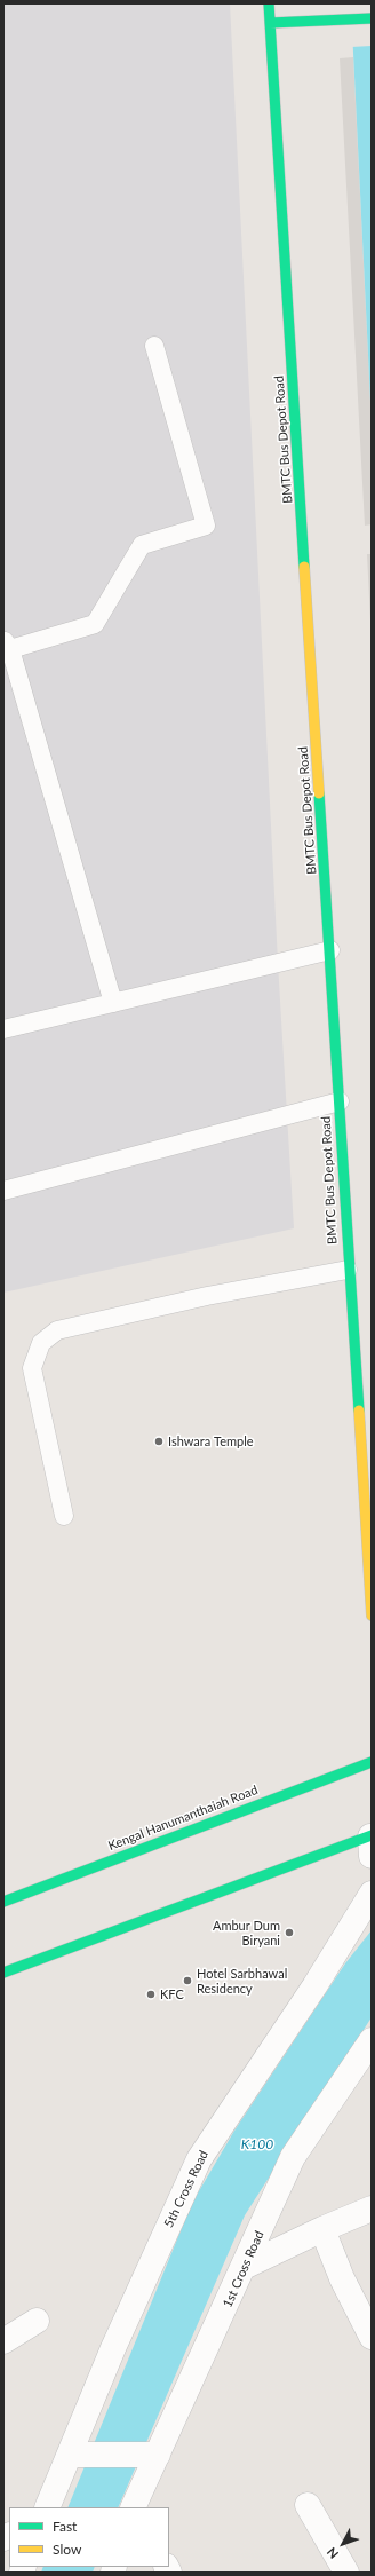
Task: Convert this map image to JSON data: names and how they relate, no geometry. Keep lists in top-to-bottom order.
{
  "streets": {
    "street": [
      "BMTC Bus Depot Road",
      "Kengal Hanumanthaiah Road",
      "5th Cross Road",
      "1st Cross Road"
    ]
  },
  "water": ["K100"],
  "places": [
    "Ishwara Temple",
    "Ambur Dum Biryani",
    "Hotel Sarbhawal Residency",
    "KFC"
  ],
  "legend": ["Fast", "Slow"],
  "north": "bottom left"
}
